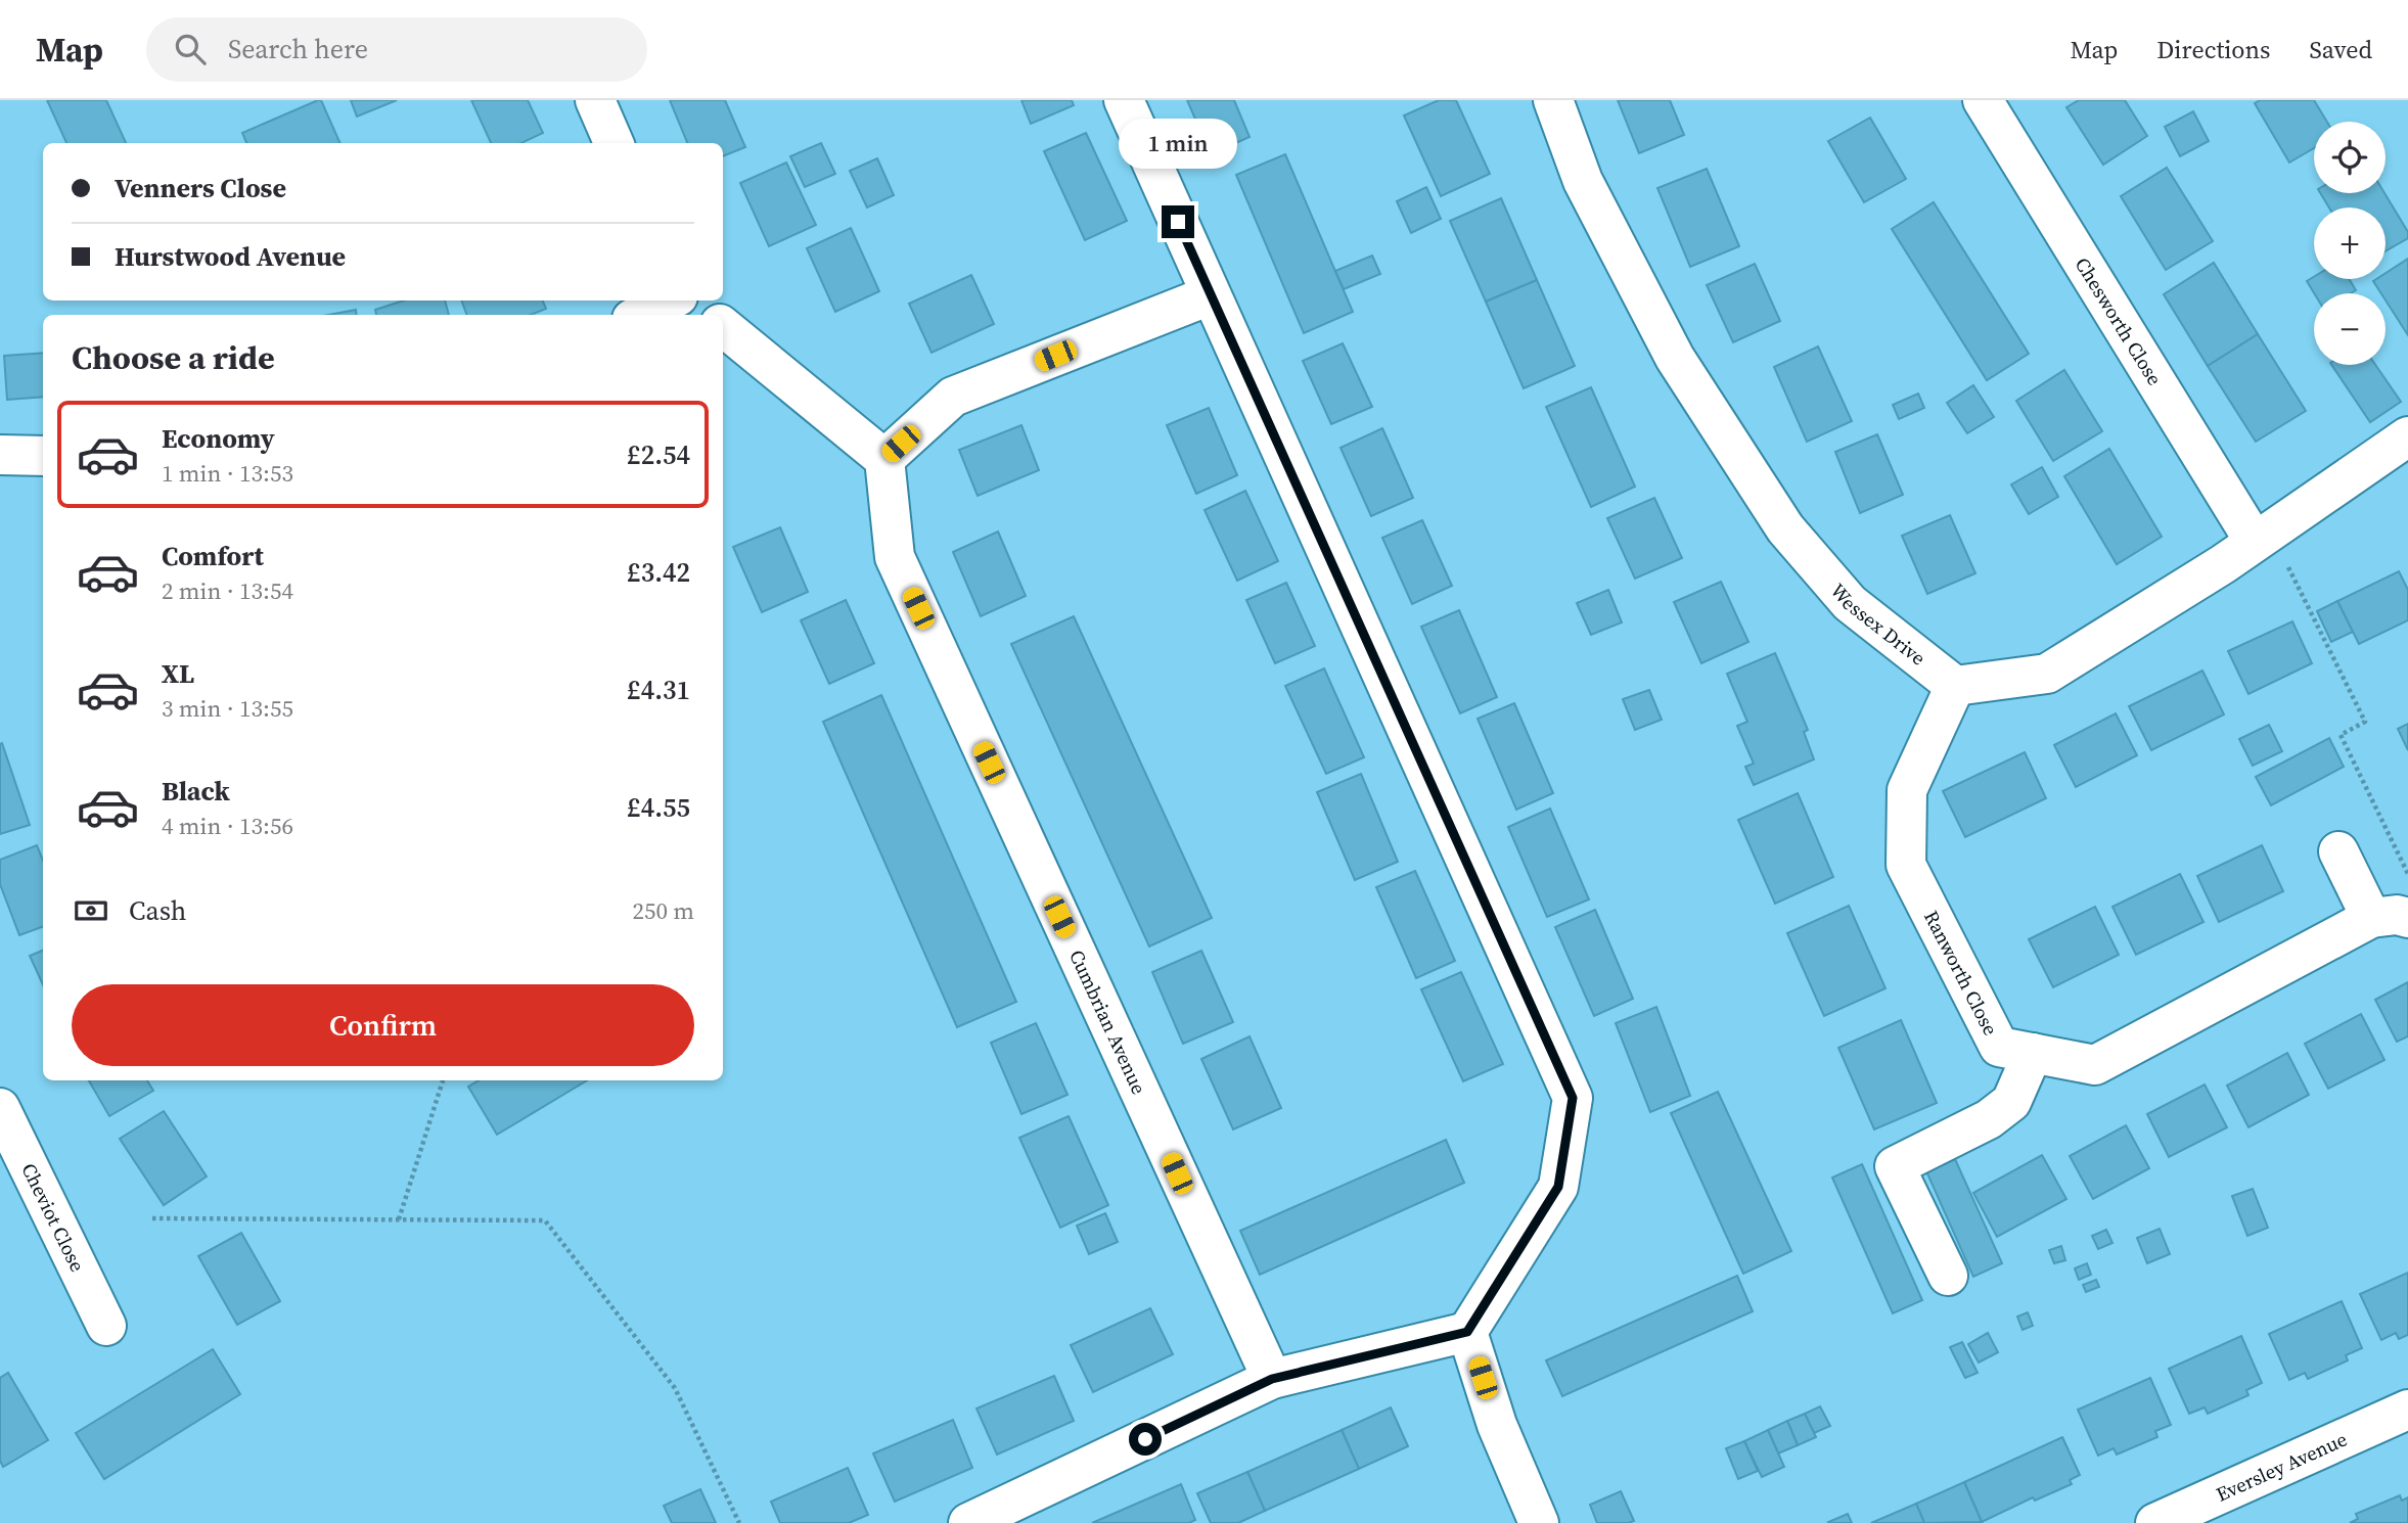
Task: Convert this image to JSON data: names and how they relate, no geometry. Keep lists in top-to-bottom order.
{
  "streets": {
    "street": [
      "Chesworth Close",
      "Wessex Drive",
      "Ranworth Close",
      "Cumbrian Avenue",
      "Cheviot Close",
      "Eversley Avenue"
    ]
  },
  "crossings": [
    ["Wessex Drive", "Ranworth Close"]
  ],
  "page": {
    "header": "Map",
    "search": "Search here",
    "nav": ["Map", "Directions", "Saved"],
    "bubble": "1 min",
    "map_buttons": ["+", "−"],
    "banner": ["Venners Close", "Hurstwood Avenue"],
    "heading": "Choose a ride",
    "list": [
      {
        "name": "Economy",
        "note": "1 min · 13:53",
        "value": "£2.54"
      },
      {
        "name": "Comfort",
        "note": "2 min · 13:54",
        "value": "£3.42"
      },
      {
        "name": "XL",
        "note": "3 min · 13:55",
        "value": "£4.31"
      },
      {
        "name": "Black",
        "note": "4 min · 13:56",
        "value": "£4.55"
      }
    ],
    "pay": ["Cash", "250 m"],
    "buttons": "Confirm"
  }
}
